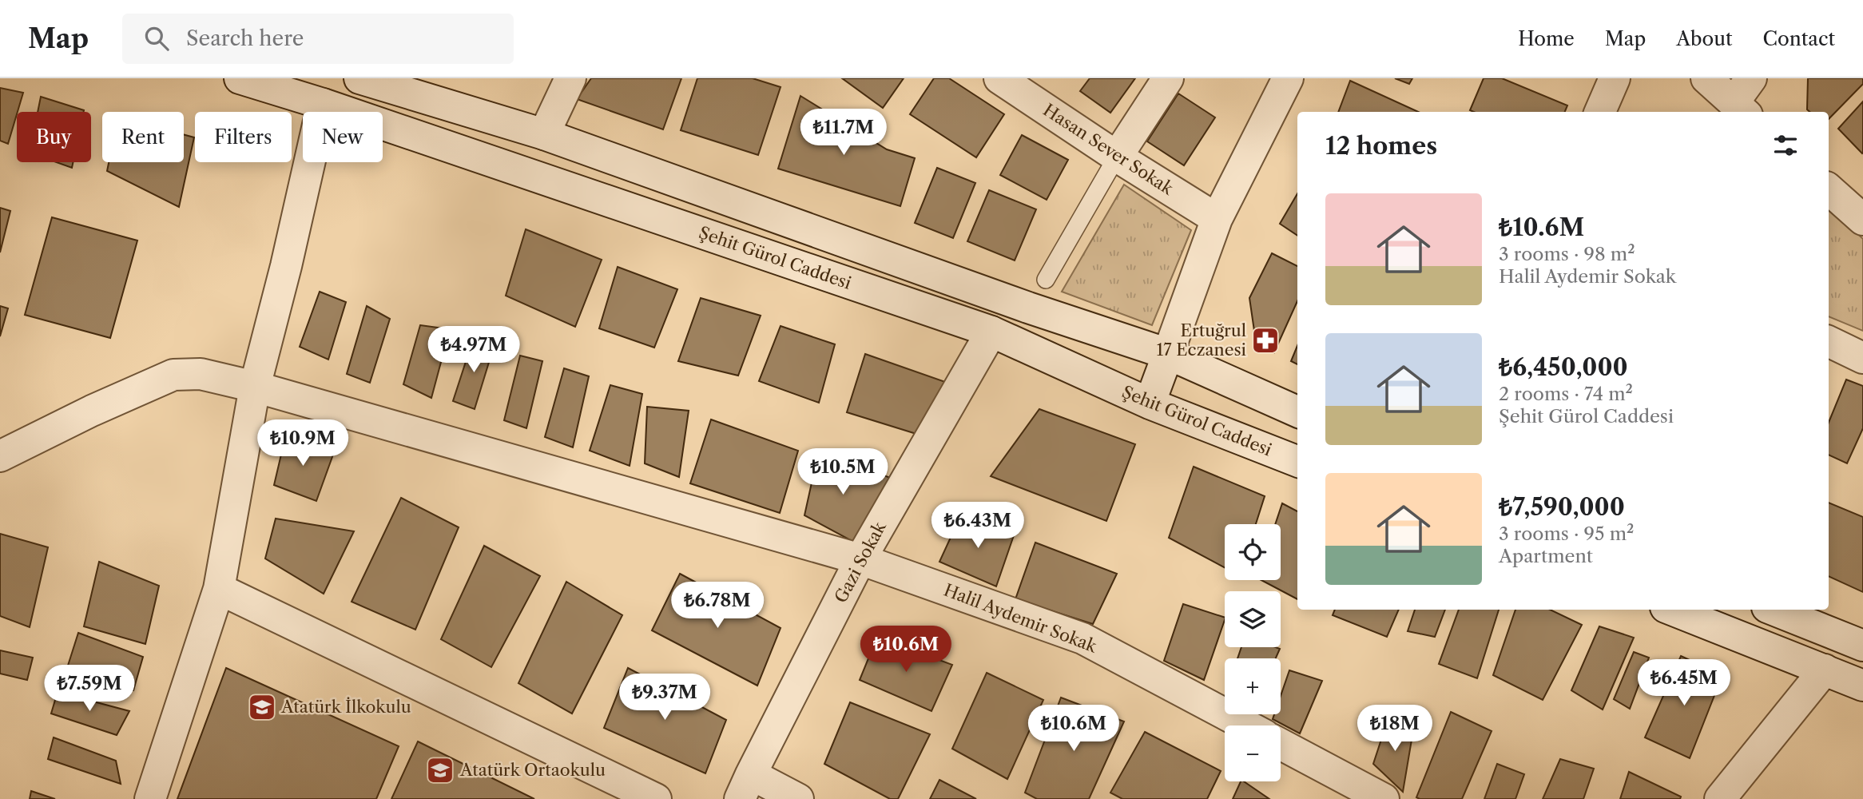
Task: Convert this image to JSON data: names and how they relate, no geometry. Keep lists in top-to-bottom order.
{
  "streets": {
    "street": [
      "Hasan Sever Sokak",
      "Şehit Gürol Caddesi",
      "Gazi Sokak",
      "Halil Aydemir Sokak"
    ]
  },
  "crossings": [
    ["Şehit Gürol Caddesi", "Gazi Sokak"],
    ["Gazi Sokak", "Halil Aydemir Sokak"]
  ],
  "places": {
    "pharmacy": ["Ertuğrul 17 Eczanesi"],
    "school or university": ["Atatürk İlkokulu", "Atatürk Ortaokulu"]
  },
  "page": {
    "header": "Map",
    "search": "Search here",
    "nav": [
      "Home",
      "Map",
      "About",
      "Contact"
    ],
    "price": [
      "₺11.7M",
      "₺4.97M",
      "₺10.9M",
      "₺10.5M",
      "₺6.43M",
      "₺6.78M",
      "₺10.6M",
      "₺6.45M",
      "₺7.59M",
      "₺9.37M",
      "₺10.6M",
      "₺18M"
    ],
    "chip": [
      "Buy",
      "Rent",
      "Filters",
      "New"
    ],
    "heading": "12 homes",
    "list": [
      {
        "name": "₺10.6M",
        "note": "3 rooms · 98 m² · Halil Aydemir Sokak"
      },
      {
        "name": "₺6,450,000",
        "note": "2 rooms · 74 m² · Şehit Gürol Caddesi"
      },
      {
        "name": "₺7,590,000",
        "note": "3 rooms · 95 m² · Apartment"
      }
    ],
    "map_buttons": ["+", "−"]
  }
}
